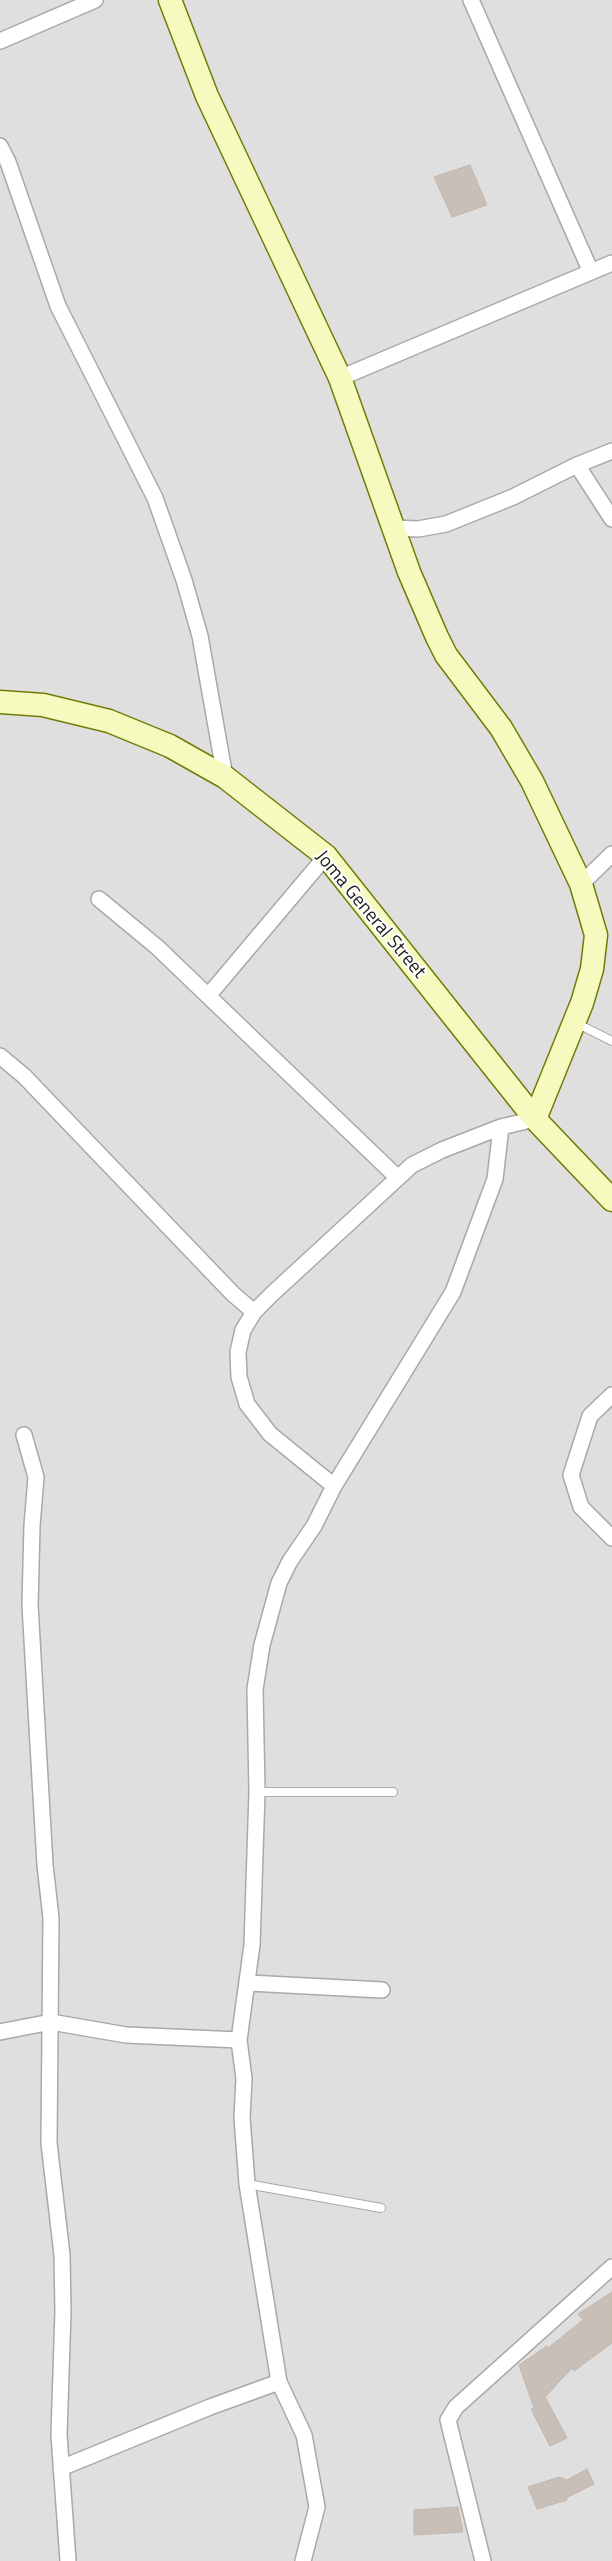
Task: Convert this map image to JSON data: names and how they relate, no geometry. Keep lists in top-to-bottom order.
{
  "streets": {
    "street": ["Joma General Street"]
  }
}
